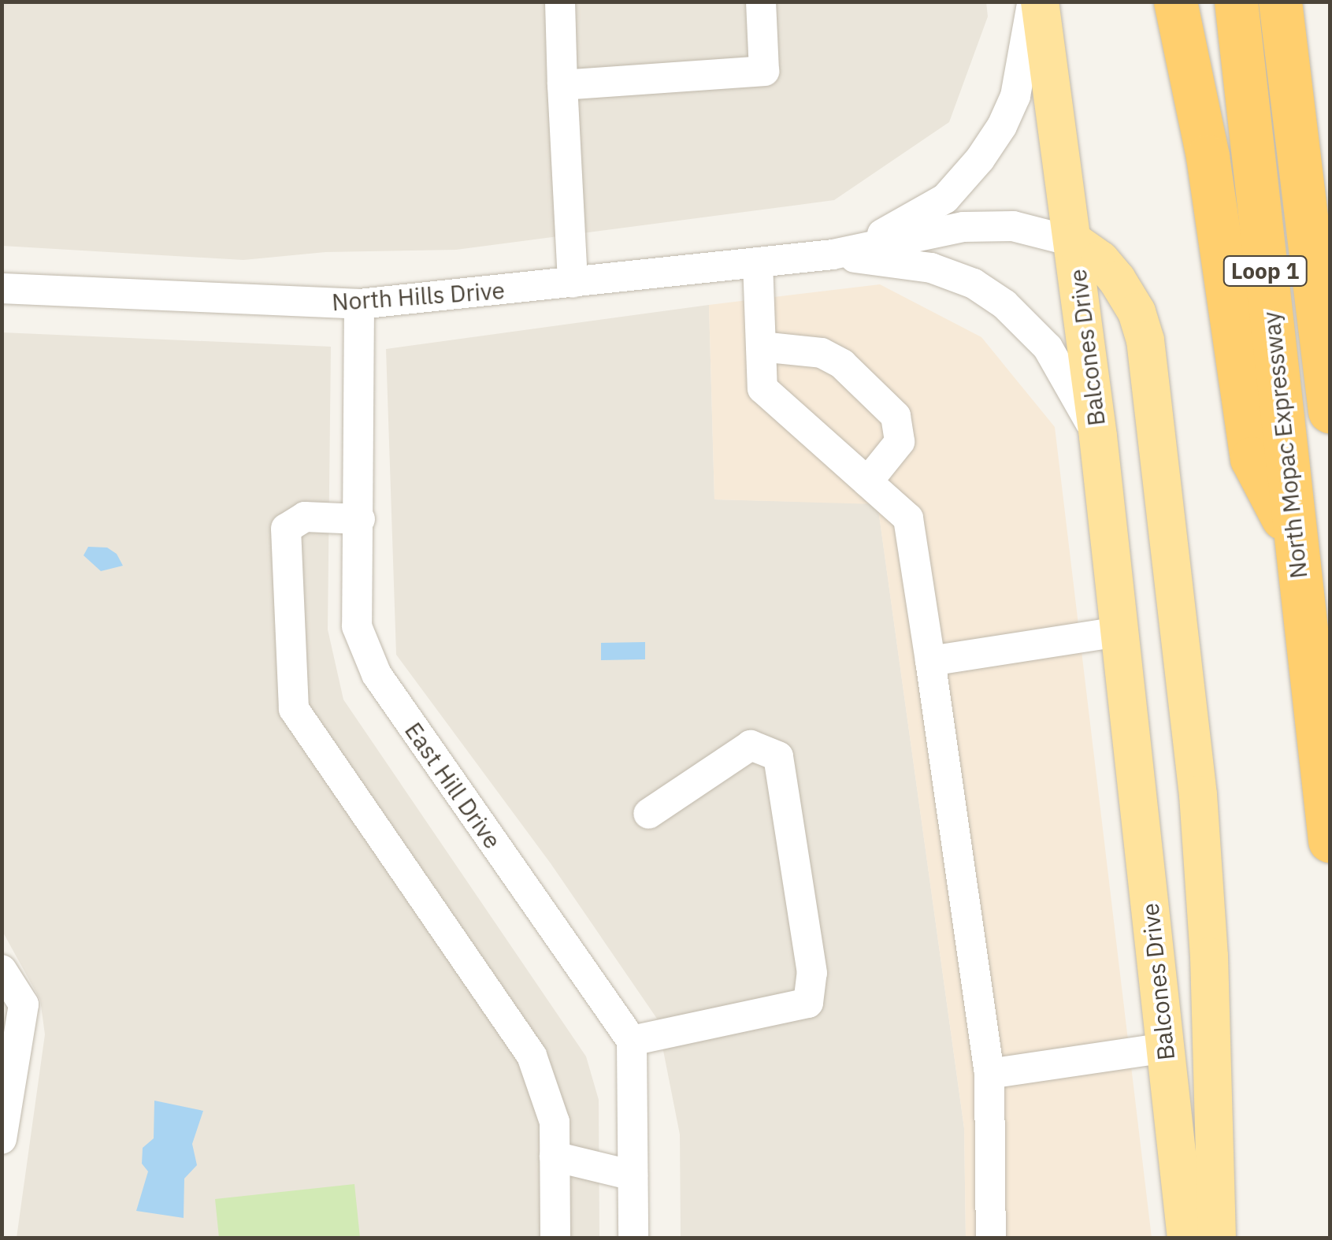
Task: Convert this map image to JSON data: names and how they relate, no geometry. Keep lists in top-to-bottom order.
{
  "streets": {
    "highway": ["Loop 1", "North Mopac Expressway"],
    "main road": ["Balcones Drive"],
    "street": ["North Hills Drive", "East Hill Drive"]
  },
  "crossings": [
    ["North Hills Drive", "Balcones Drive"],
    ["North Hills Drive", "East Hill Drive"]
  ]
}
